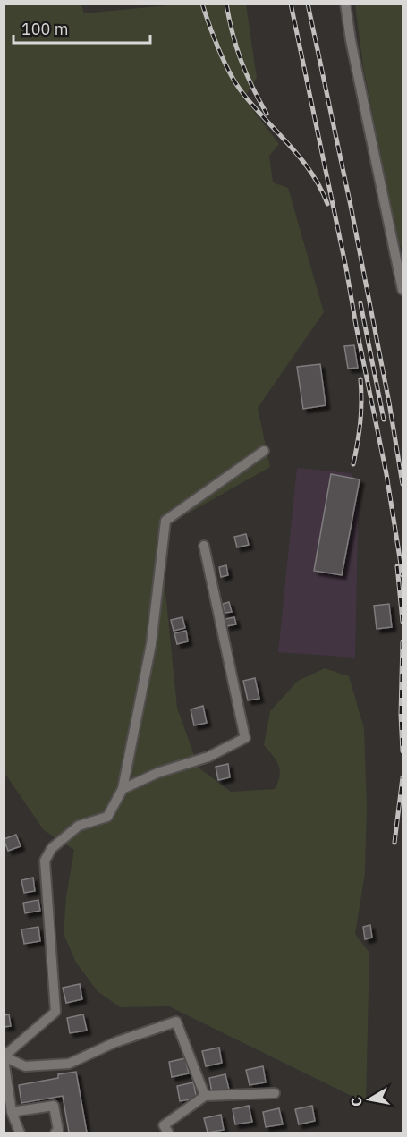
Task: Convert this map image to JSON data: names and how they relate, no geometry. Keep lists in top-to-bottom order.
{
  "scale_bar": "100 m",
  "north": "left"
}
